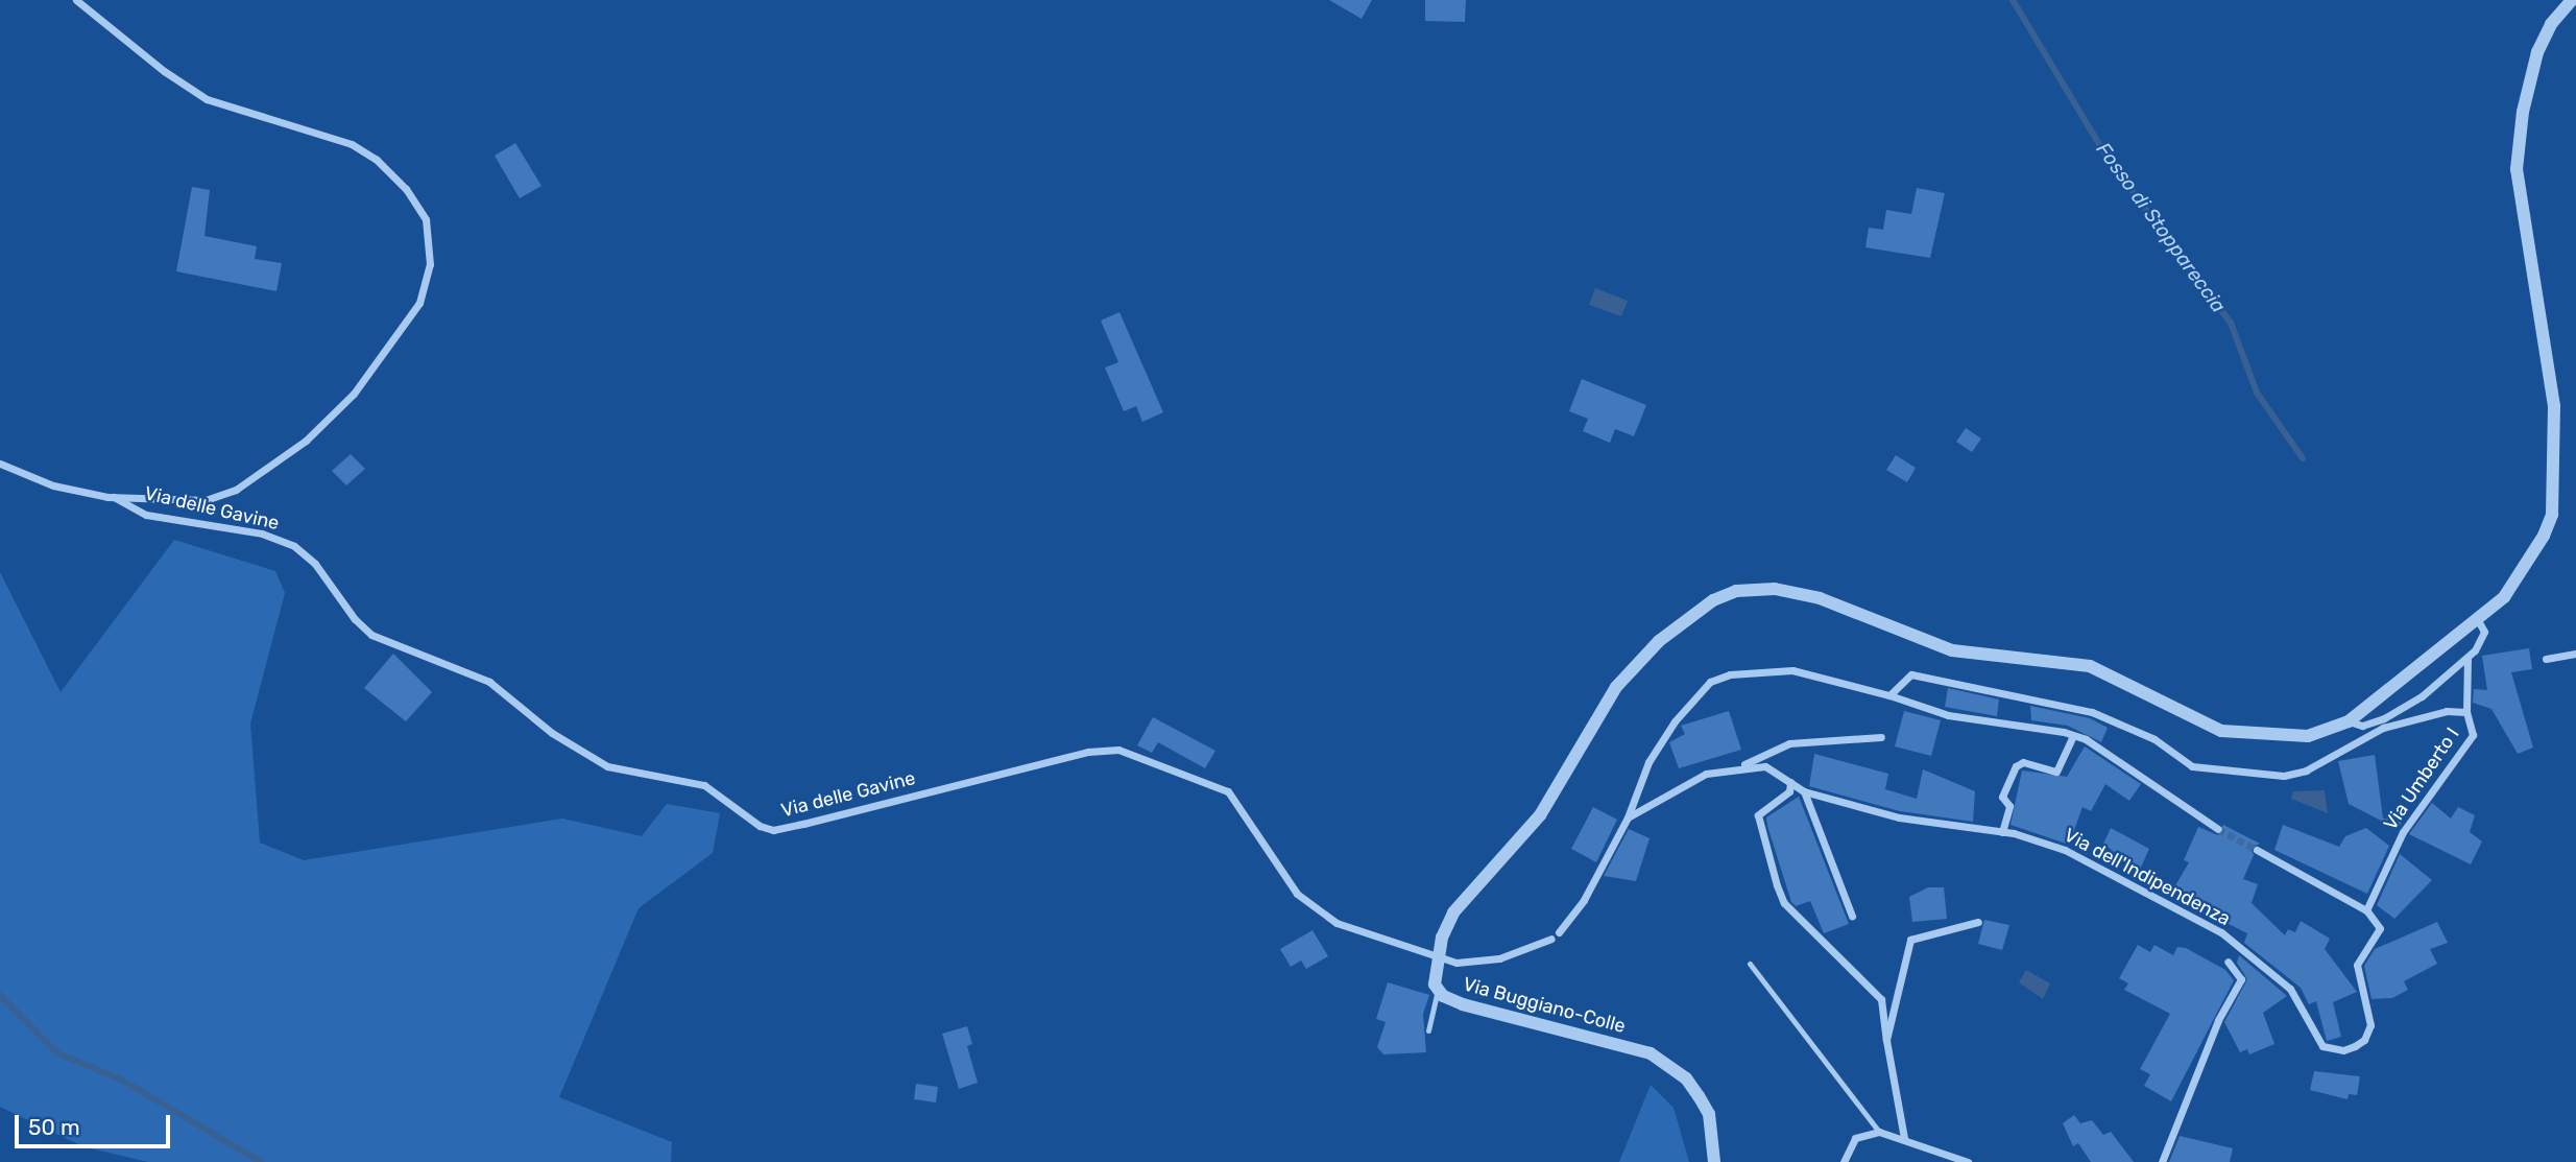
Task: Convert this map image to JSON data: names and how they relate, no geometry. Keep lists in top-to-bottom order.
{
  "streets": {
    "street": [
      "Via delle Gavine",
      "Via Umberto I",
      "Via dell'Indipendenza",
      "Via Buggiano-Colle"
    ]
  },
  "crossings": [
    ["Via delle Gavine", "Via Buggiano-Colle"],
    ["Via Umberto I", "Via dell'Indipendenza"]
  ],
  "water": ["Fosso di Stoppareccia"],
  "scale_bar": "50 m"
}
